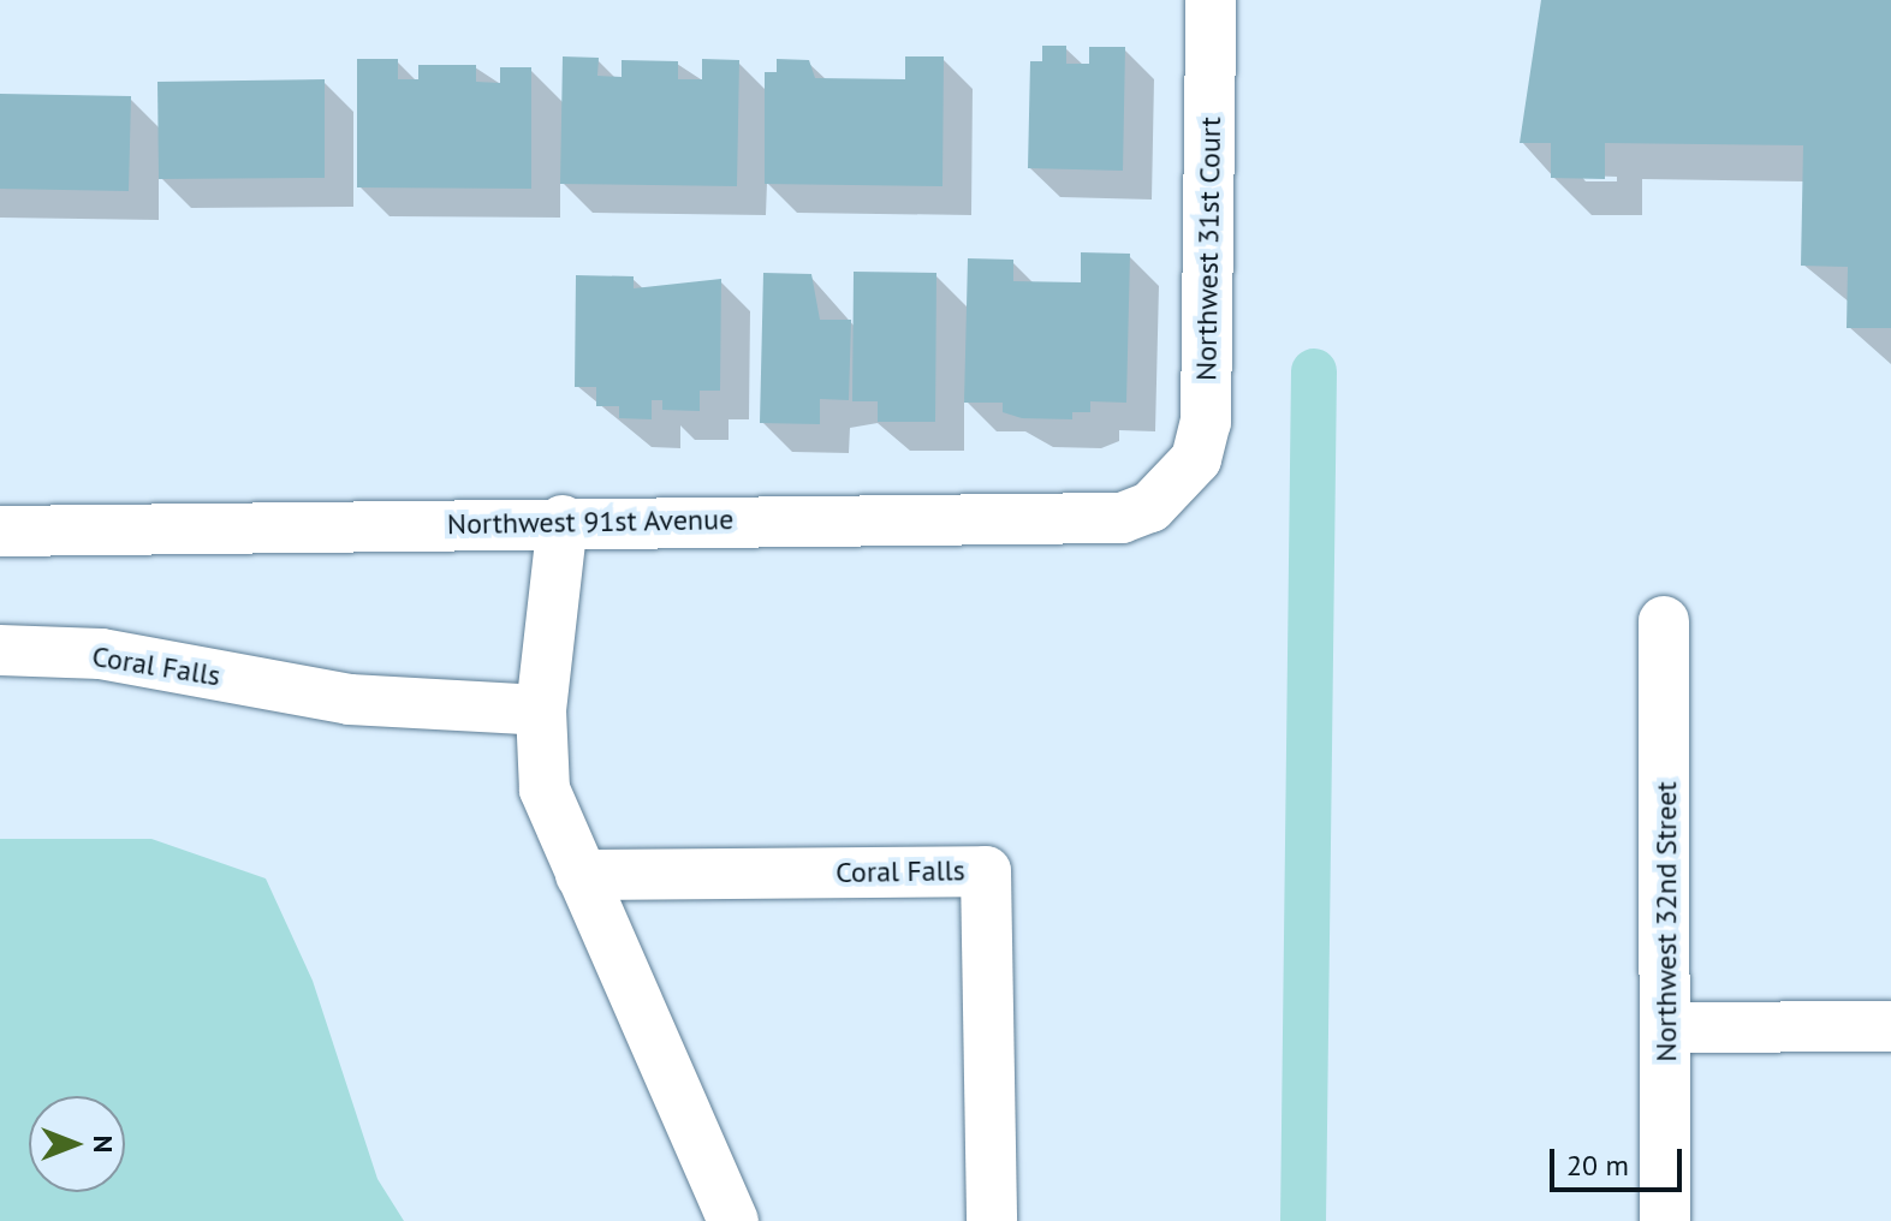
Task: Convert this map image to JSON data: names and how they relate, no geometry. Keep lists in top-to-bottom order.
{
  "streets": {
    "street": [
      "Northwest 31st Court",
      "Northwest 91st Avenue",
      "Coral Falls",
      "Northwest 32nd Street"
    ]
  },
  "crossings": [
    ["Northwest 31st Court", "Northwest 91st Avenue"]
  ],
  "scale_bar": "20 m",
  "north": "right"
}
